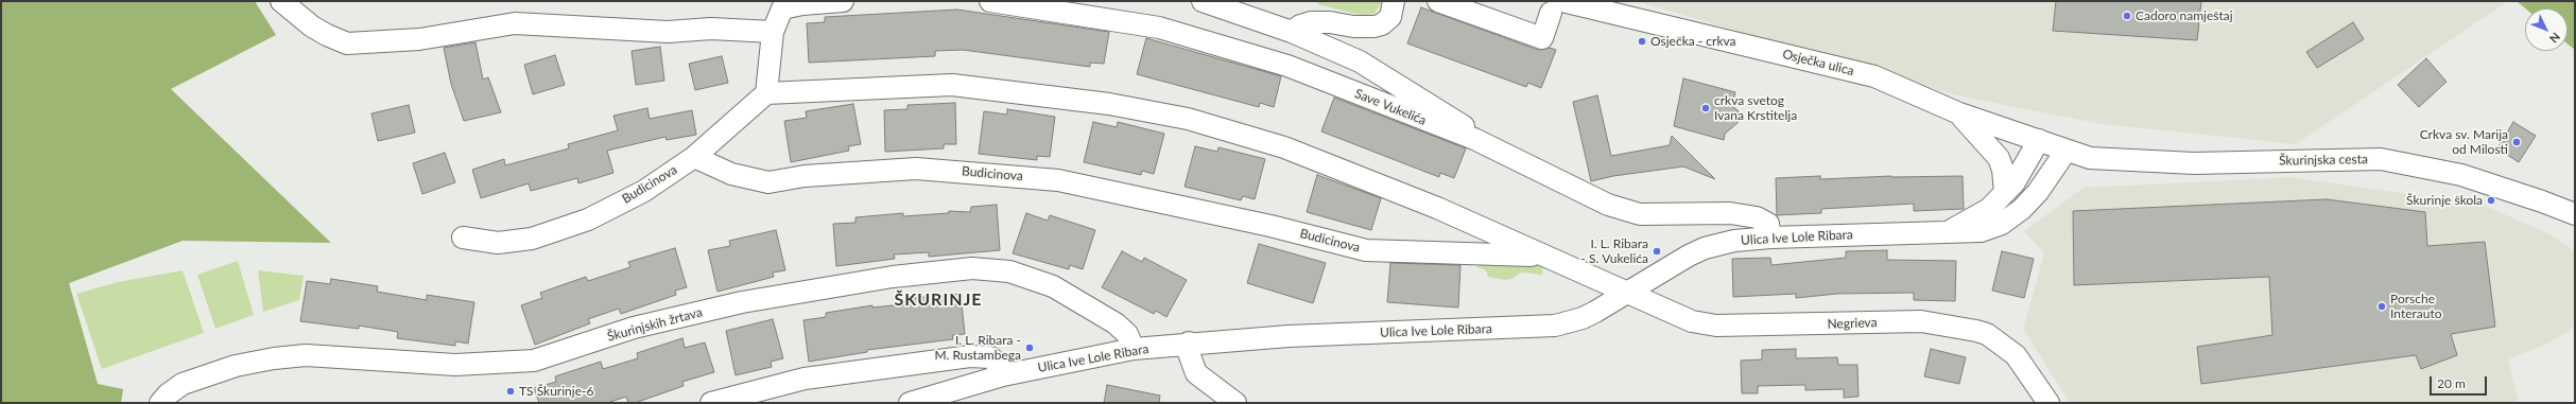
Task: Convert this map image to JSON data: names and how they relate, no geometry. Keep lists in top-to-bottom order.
{
  "streets": {
    "street": [
      "Osječka ulica",
      "Save Vukelića",
      "Škurinjska cesta",
      "Budicinova",
      "Ulica Ive Lole Ribara",
      "Negrieva",
      "Škurinjskih žrtava"
    ]
  },
  "crossings": [
    ["Osječka ulica", "Škurinjska cesta"],
    ["Osječka ulica", "Ulica Ive Lole Ribara"],
    ["Save Vukelića", "Ulica Ive Lole Ribara"],
    ["Škurinjska cesta", "Ulica Ive Lole Ribara"],
    ["Budicinova", "Negrieva"],
    ["Ulica Ive Lole Ribara", "Negrieva"],
    ["Ulica Ive Lole Ribara", "Škurinjskih žrtava"]
  ],
  "districts": ["ŠKURINJE"],
  "places": [
    "Cadoro namještaj",
    "Osječka - crkva",
    "crkva svetog Ivana Krstitelja",
    "Crkva sv. Marija od Milosti",
    "Škurinje škola",
    "I. L. Ribara - S. Vukelića",
    "Porsche Interauto",
    "I. L. Ribara - M. Rustambega",
    "TS Škurinje-6"
  ],
  "scale_bar": "20 m",
  "north": "bottom right"
}
